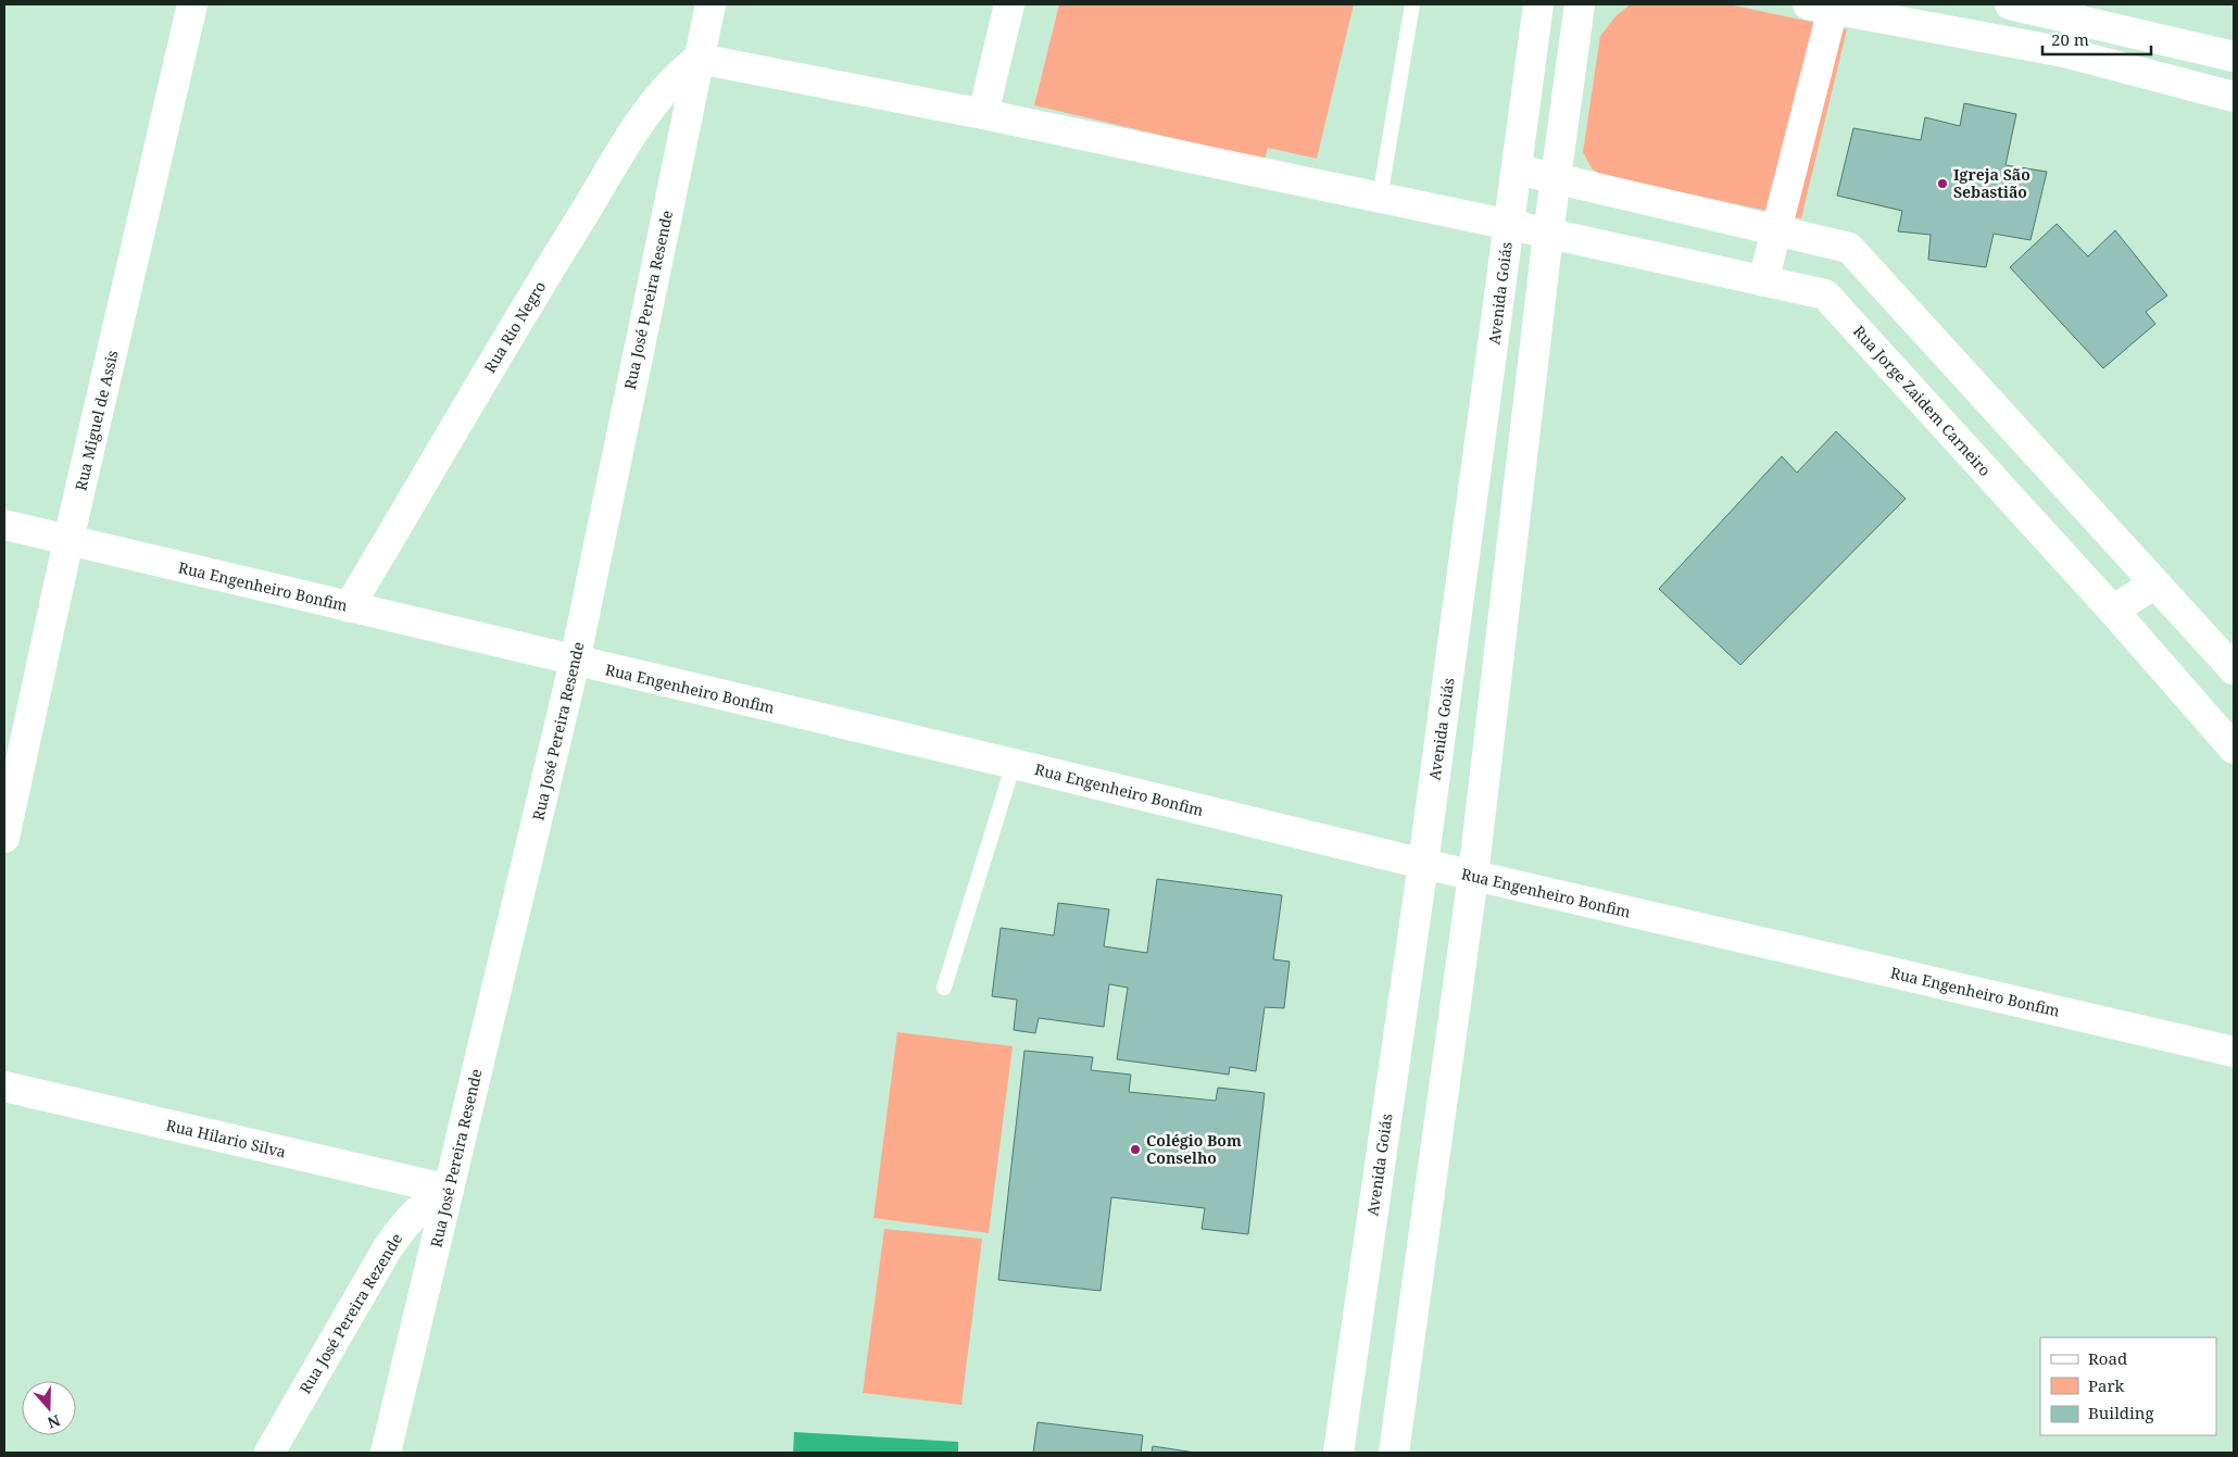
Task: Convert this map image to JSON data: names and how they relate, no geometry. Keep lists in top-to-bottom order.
{
  "streets": {
    "street": [
      "Avenida Goiás",
      "Rua José Pereira Resende",
      "Rua Rio Negro",
      "Rua Jorge Zaidem Carneiro",
      "Rua Miguel de Assis",
      "Rua Engenheiro Bonfim",
      "Rua Hilario Silva",
      "Rua José Pereira Rezende"
    ]
  },
  "crossings": [
    ["Avenida Goiás", "Rua Jorge Zaidem Carneiro"],
    ["Avenida Goiás", "Rua Engenheiro Bonfim"],
    ["Rua José Pereira Resende", "Rua Rio Negro"],
    ["Rua José Pereira Resende", "Rua Jorge Zaidem Carneiro"],
    ["Rua José Pereira Resende", "Rua Engenheiro Bonfim"],
    ["Rua José Pereira Resende", "Rua Hilario Silva"],
    ["Rua José Pereira Resende", "Rua José Pereira Rezende"],
    ["Rua Rio Negro", "Rua Jorge Zaidem Carneiro"],
    ["Rua Rio Negro", "Rua Engenheiro Bonfim"],
    ["Rua Miguel de Assis", "Rua Engenheiro Bonfim"],
    ["Rua Hilario Silva", "Rua José Pereira Rezende"]
  ],
  "places": ["Igreja São Sebastião", "Colégio Bom Conselho"],
  "legend": ["Road", "Park", "Building"],
  "scale_bar": "20 m",
  "north": "bottom"
}
